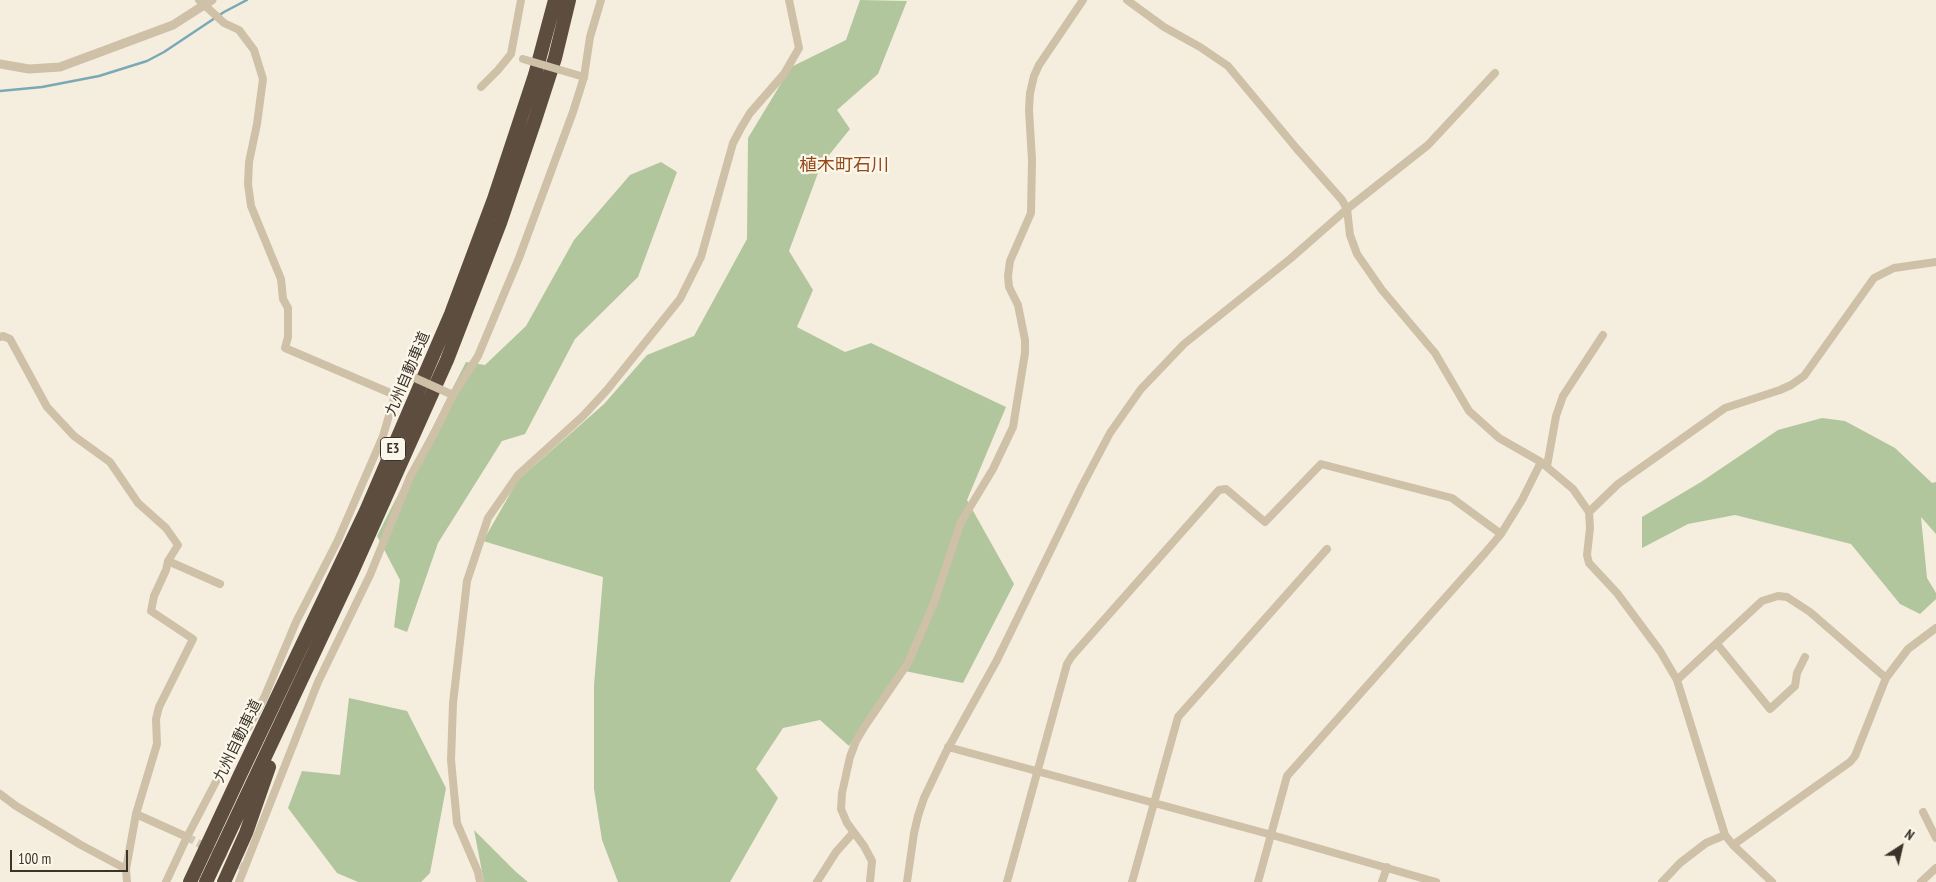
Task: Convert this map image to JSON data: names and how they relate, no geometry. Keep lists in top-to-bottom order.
{
  "streets": {
    "highway": ["九州自動車道", "E3"]
  },
  "districts": ["植木町石川"],
  "scale_bar": "100 m",
  "north": "top right"
}
